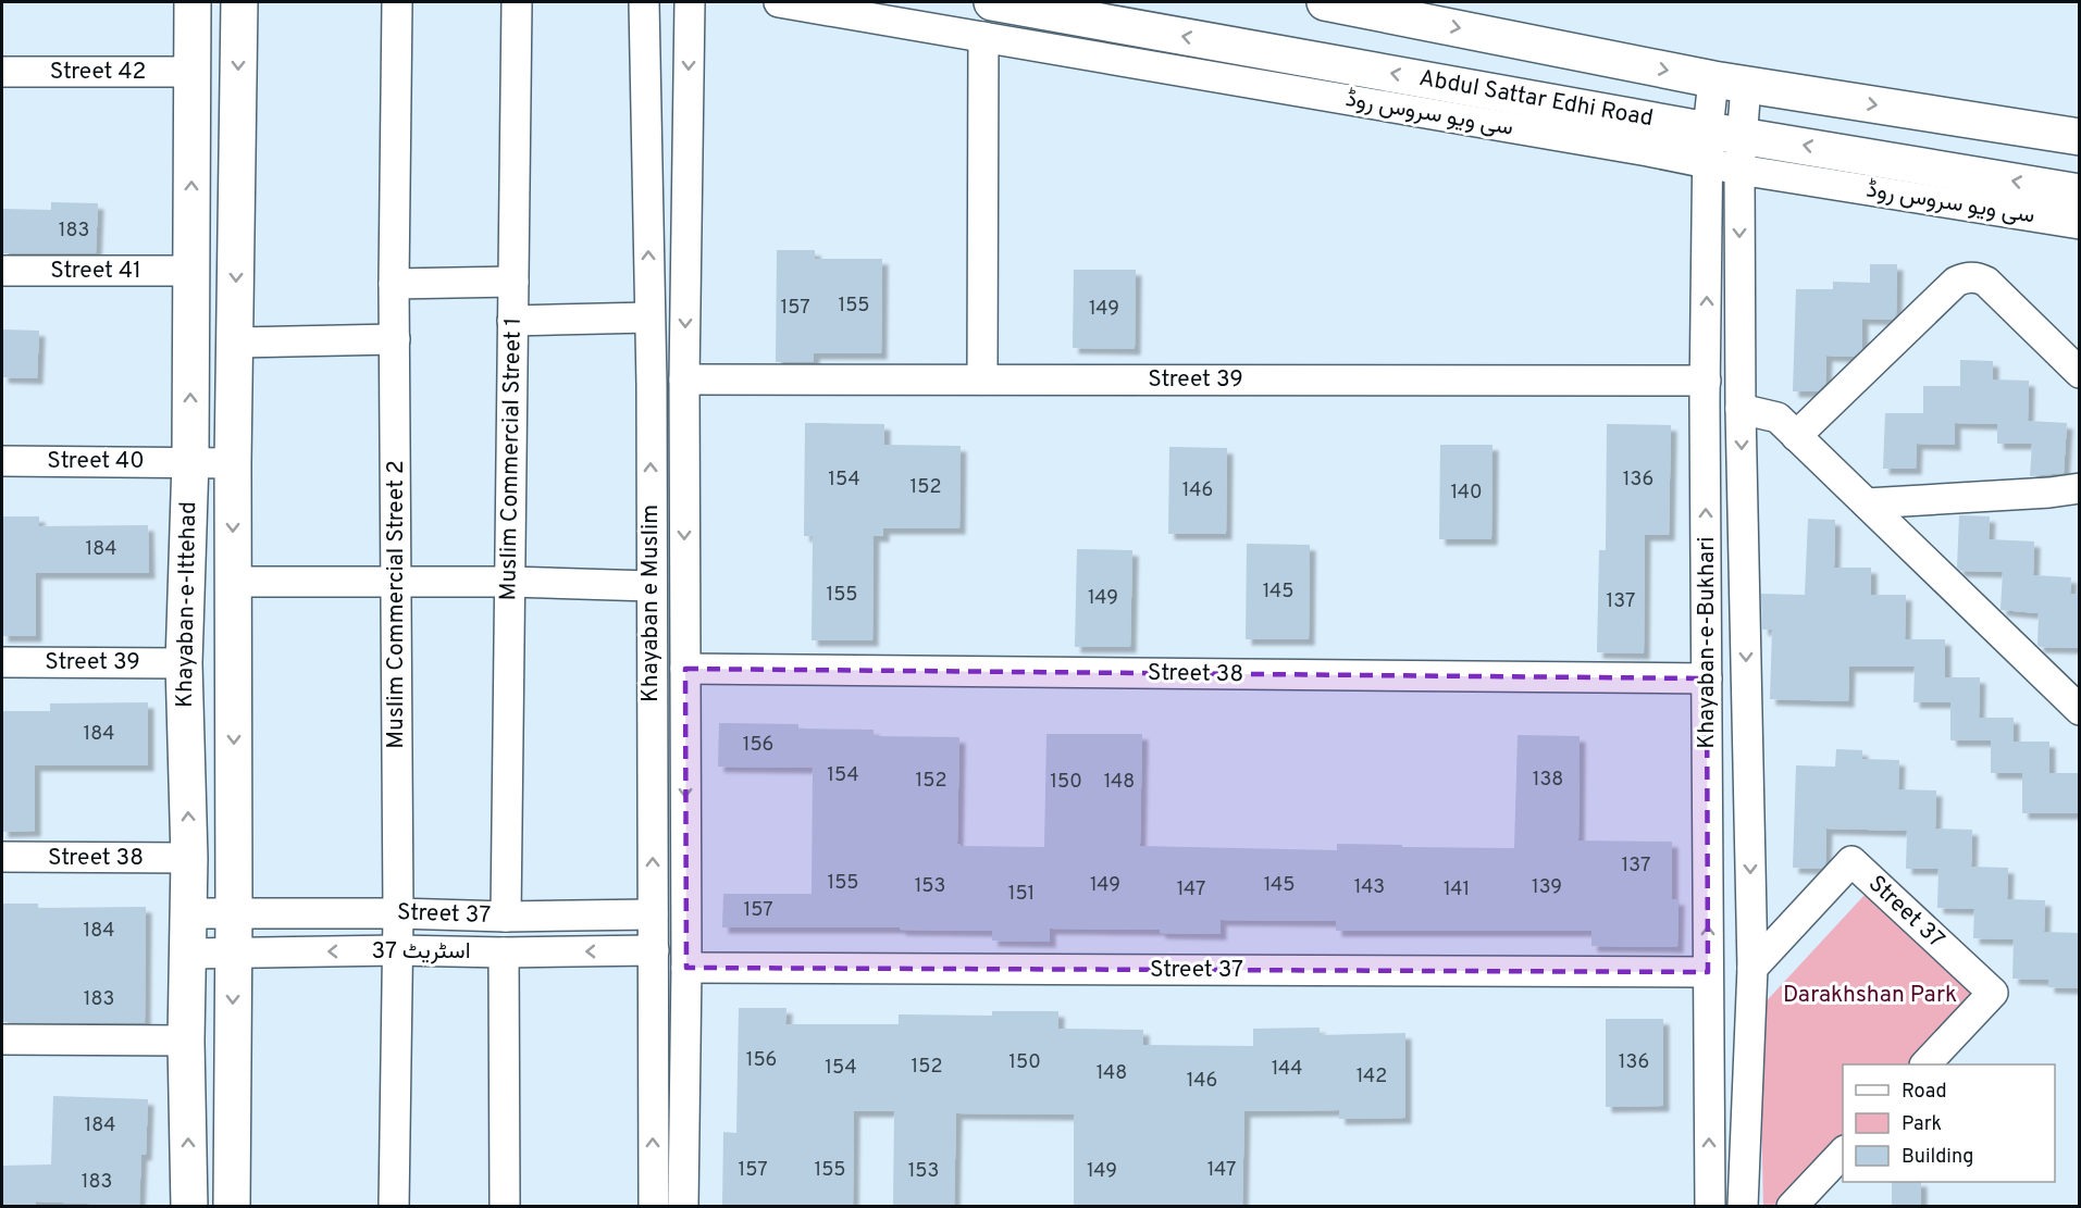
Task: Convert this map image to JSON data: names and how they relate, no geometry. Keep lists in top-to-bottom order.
{
  "streets": {
    "main road": ["Abdul Sattar Edhi Road", "Khayaban-e-Ittehad"],
    "street": [
      "Street 42",
      "سی ویو سروس روڈ",
      "Street 41",
      "Street 39",
      "Muslim Commercial Street 1",
      "Street 40",
      "Khayaban e Muslim",
      "Muslim Commercial Street 2",
      "Khayaban-e-Bukhari",
      "Street 38",
      "Street 37",
      "اسٹریٹ 37"
    ]
  },
  "crossings": [
    ["Street 42", "Khayaban-e-Ittehad"],
    ["Abdul Sattar Edhi Road", "سی ویو سروس روڈ"],
    ["Abdul Sattar Edhi Road", "Khayaban-e-Bukhari"],
    ["سی ویو سروس روڈ", "Khayaban-e-Bukhari"],
    ["Street 41", "Khayaban-e-Ittehad"],
    ["Street 39", "Khayaban e Muslim"],
    ["Street 39", "Khayaban-e-Ittehad"],
    ["Street 39", "Khayaban-e-Bukhari"],
    ["Muslim Commercial Street 1", "Street 37"],
    ["Street 40", "Khayaban-e-Ittehad"],
    ["Khayaban e Muslim", "Street 38"],
    ["Khayaban e Muslim", "Street 37"],
    ["Khayaban e Muslim", "اسٹریٹ 37"],
    ["Khayaban-e-Ittehad", "Street 38"],
    ["Khayaban-e-Ittehad", "Street 37"],
    ["Khayaban-e-Ittehad", "اسٹریٹ 37"],
    ["Muslim Commercial Street 2", "Street 37"],
    ["Muslim Commercial Street 2", "اسٹریٹ 37"],
    ["Khayaban-e-Bukhari", "Street 38"],
    ["Khayaban-e-Bukhari", "Street 37"]
  ],
  "one_way": ["اسٹریٹ 37"],
  "parks": ["Darakhshan Park"],
  "house_numbers": [
    "183",
    "155",
    "157",
    "149",
    "154",
    "136",
    "152",
    "146",
    "140",
    "184",
    "145",
    "155",
    "149",
    "137",
    "184",
    "156",
    "154",
    "138",
    "152",
    "150",
    "148",
    "137",
    "155",
    "149",
    "145",
    "153",
    "143",
    "139",
    "147",
    "141",
    "151",
    "157",
    "184",
    "183",
    "156",
    "150",
    "136",
    "152",
    "154",
    "144",
    "148",
    "142",
    "146",
    "184",
    "157",
    "155",
    "147",
    "153",
    "149",
    "183"
  ],
  "legend": ["Road", "Park", "Building"]
}
